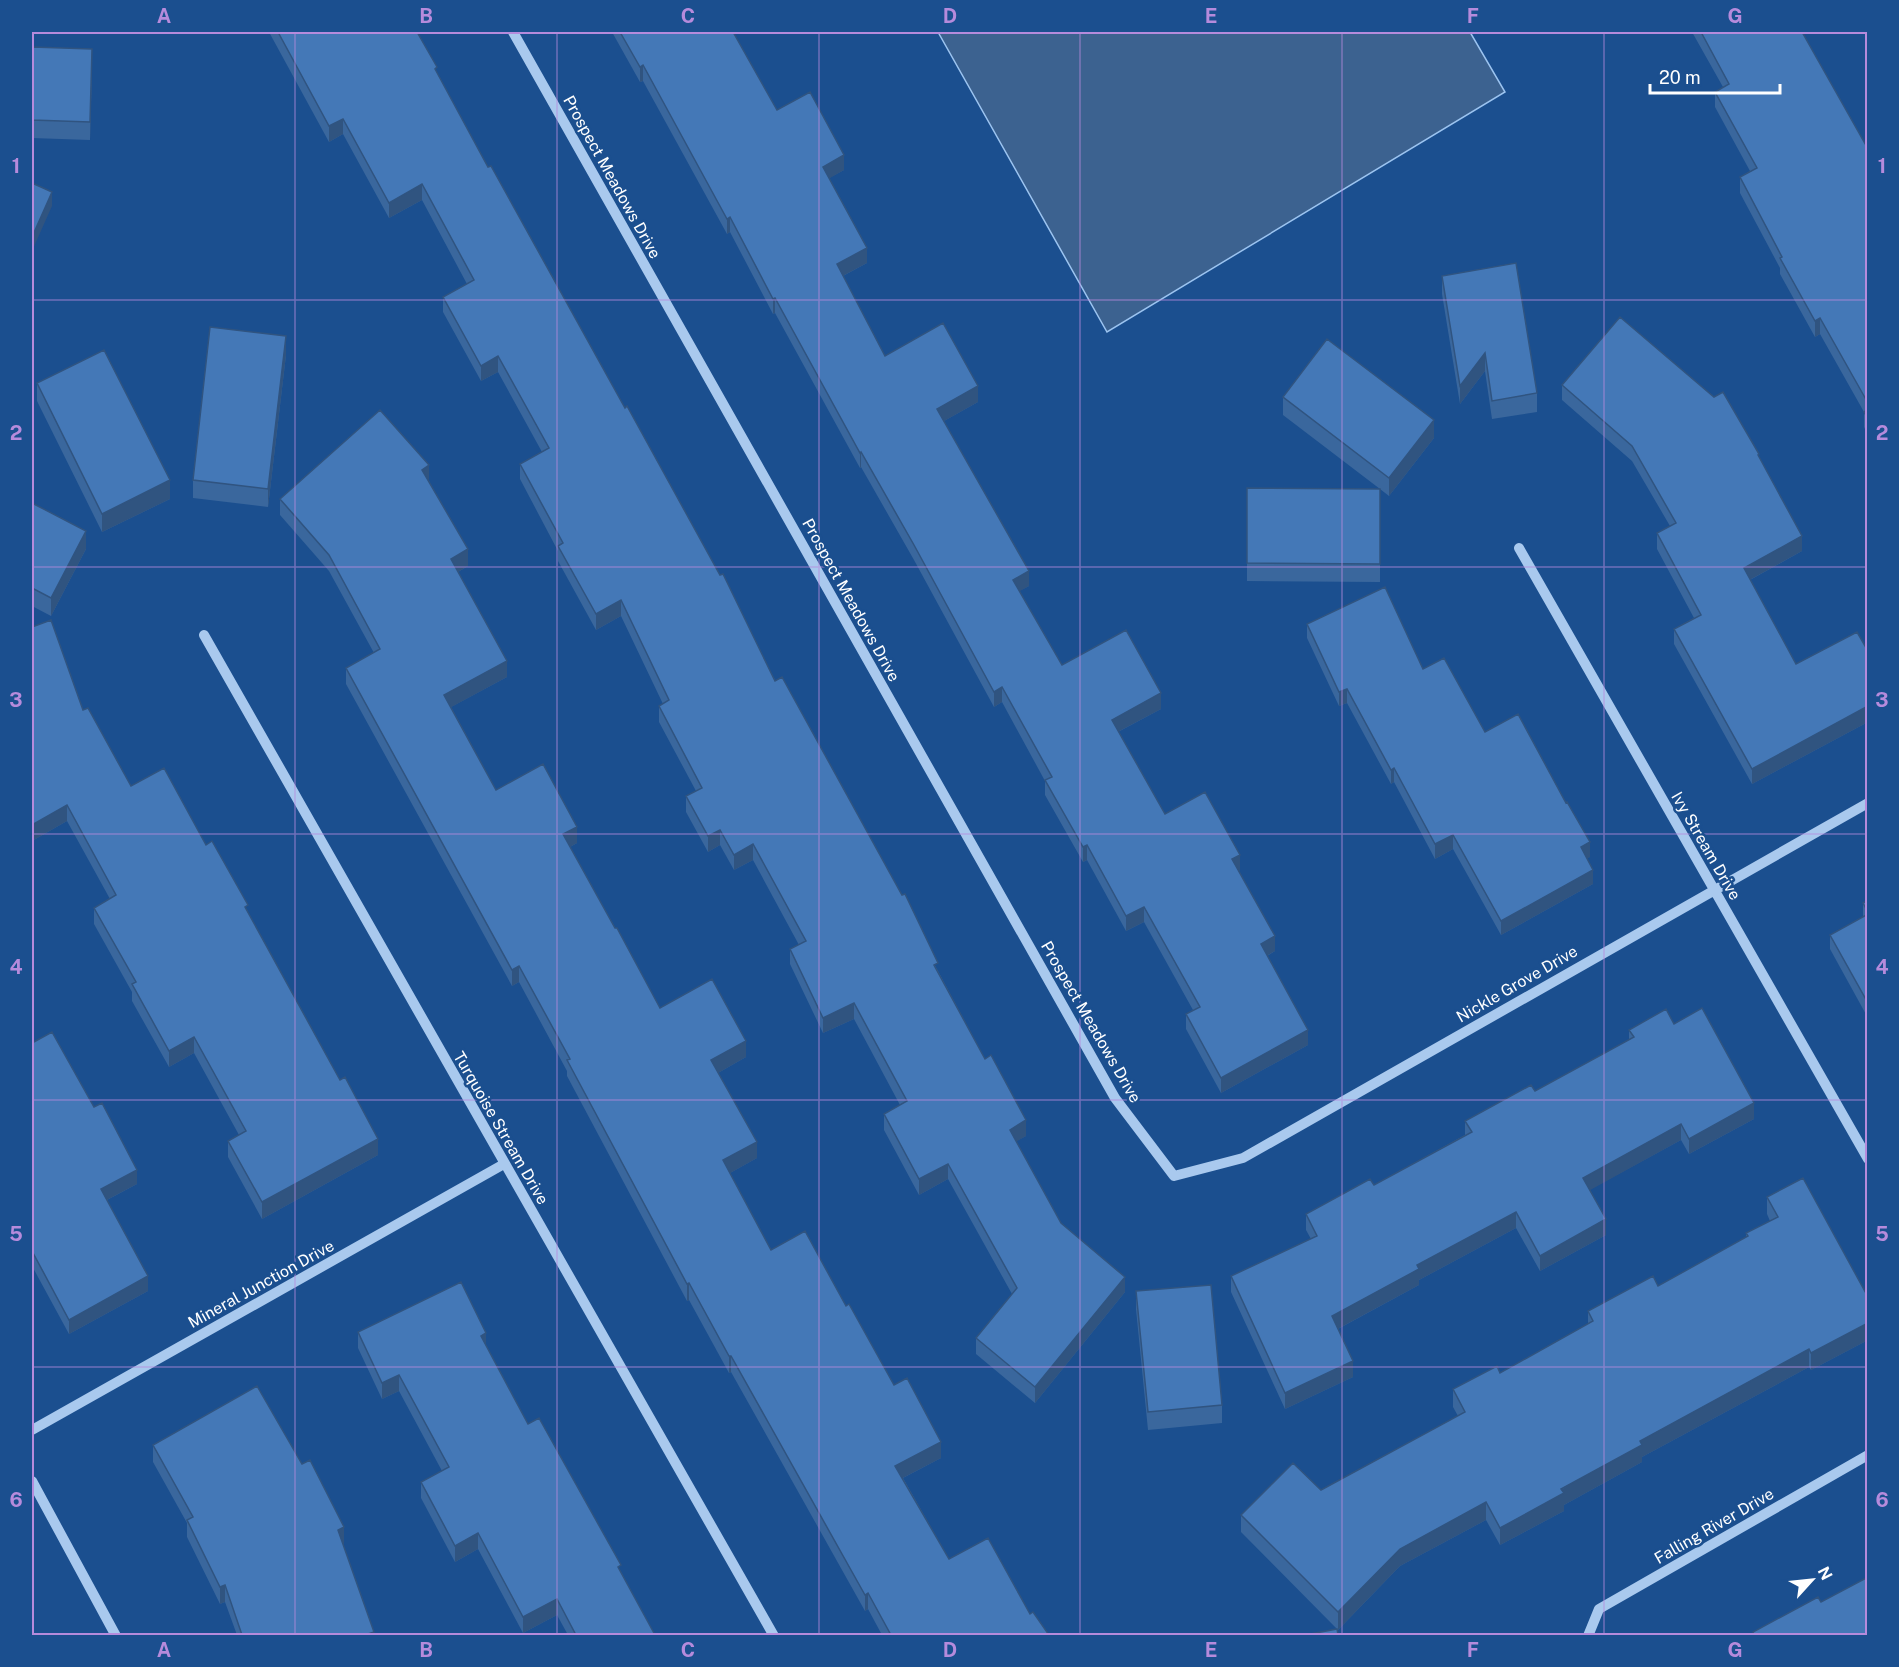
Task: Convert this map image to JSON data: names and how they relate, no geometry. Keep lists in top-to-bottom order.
{
  "streets": {
    "street": [
      "Prospect Meadows Drive",
      "Ivy Stream Drive",
      "Nickle Grove Drive",
      "Turquoise Stream Drive",
      "Mineral Junction Drive",
      "Falling River Drive"
    ]
  },
  "crossings": [
    ["Prospect Meadows Drive", "Nickle Grove Drive"],
    ["Ivy Stream Drive", "Nickle Grove Drive"],
    ["Turquoise Stream Drive", "Mineral Junction Drive"]
  ],
  "scale_bar": "20 m",
  "north": "top right",
  "grid": {
    "columns": [
      "A",
      "B",
      "C",
      "D",
      "E",
      "F",
      "G"
    ],
    "rows": [
      "1",
      "2",
      "3",
      "4",
      "5",
      "6"
    ]
  }
}
